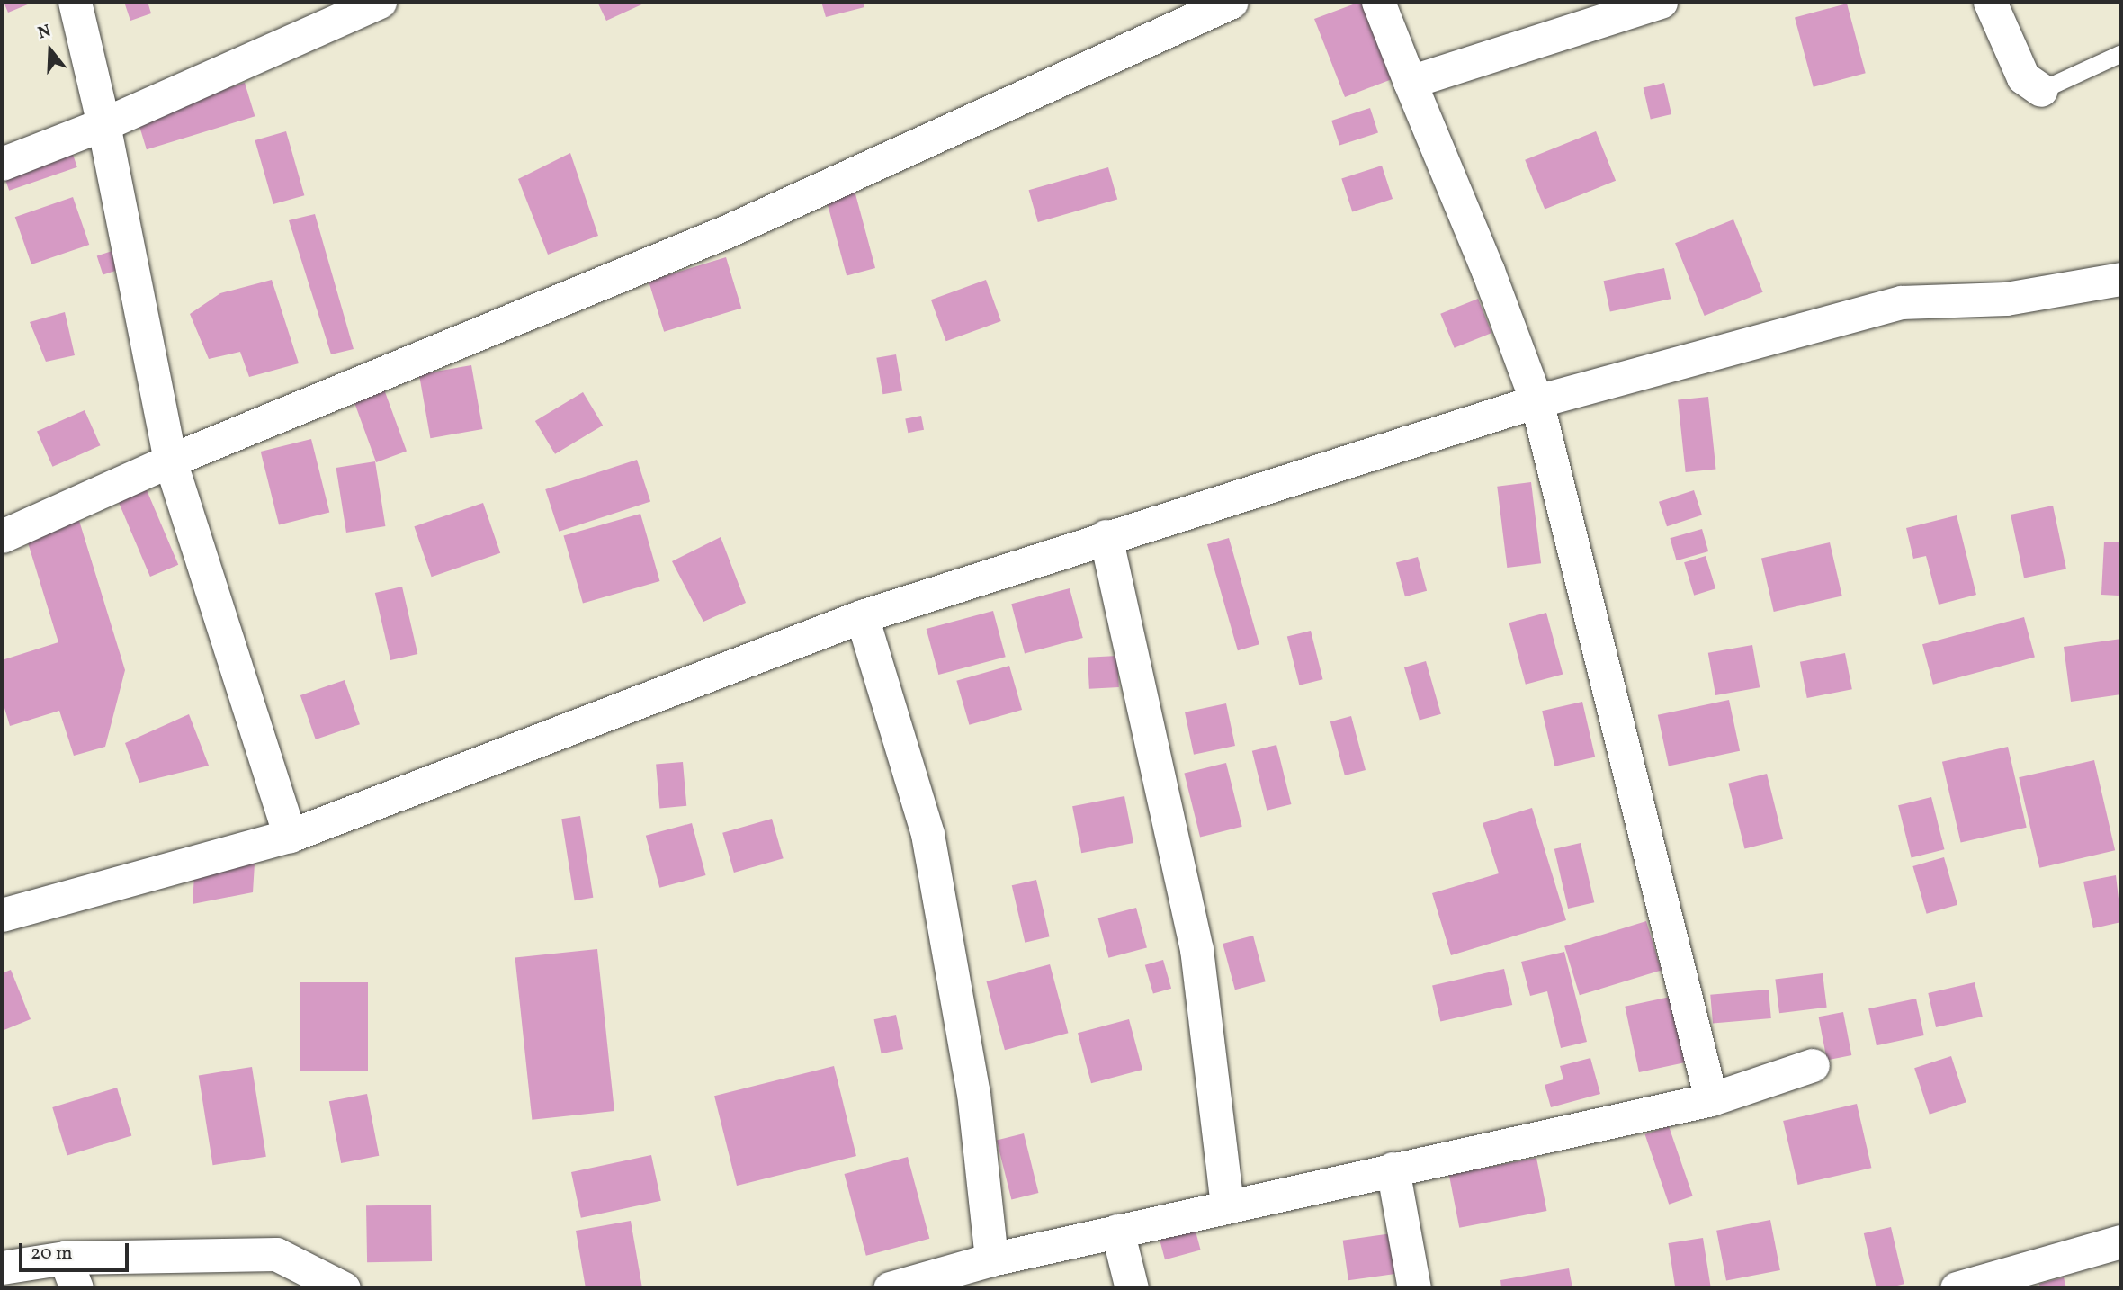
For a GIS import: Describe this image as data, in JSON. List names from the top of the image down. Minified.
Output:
{"scale_bar":"20 m","north":"top"}
